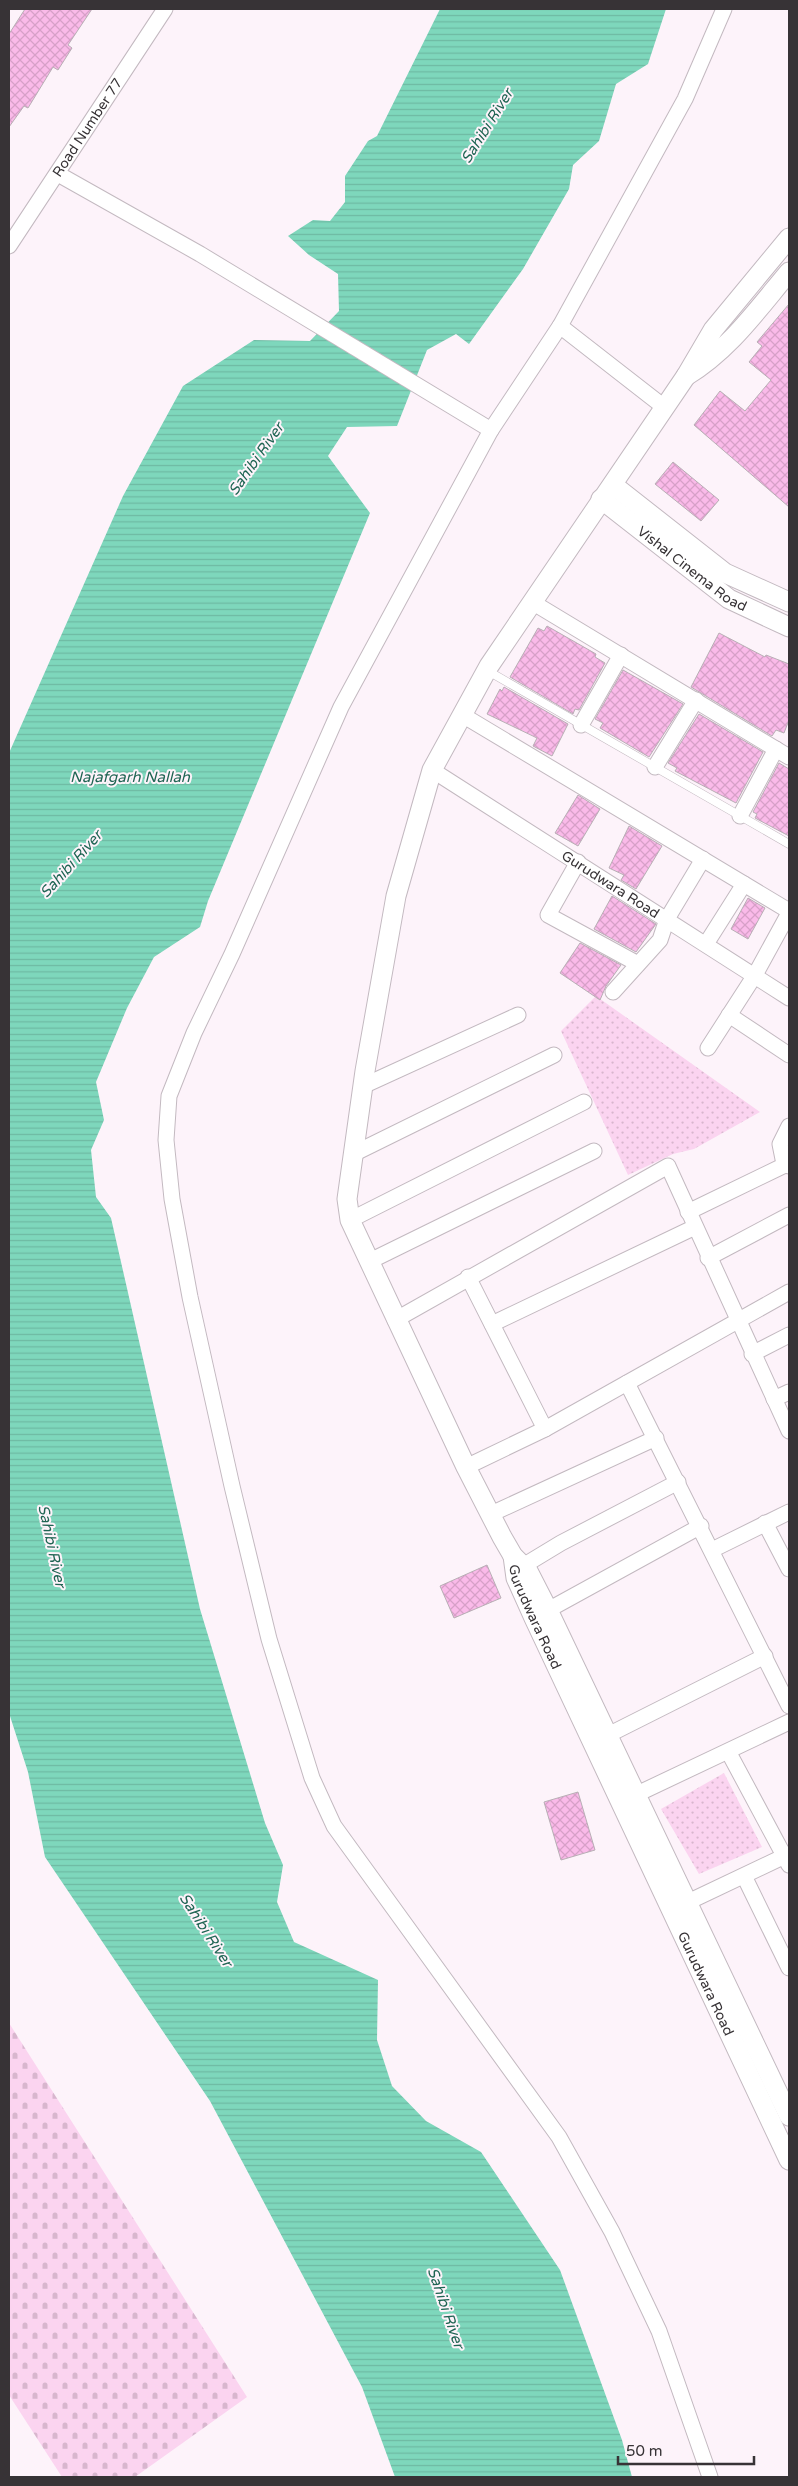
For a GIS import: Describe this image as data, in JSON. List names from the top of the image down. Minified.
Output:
{"streets":{"street":["Road Number 77","Vishal Cinema Road","Gurudwara Road"]},"water":["Sahibi River","Najafgarh Nallah"],"scale_bar":"50 m"}
